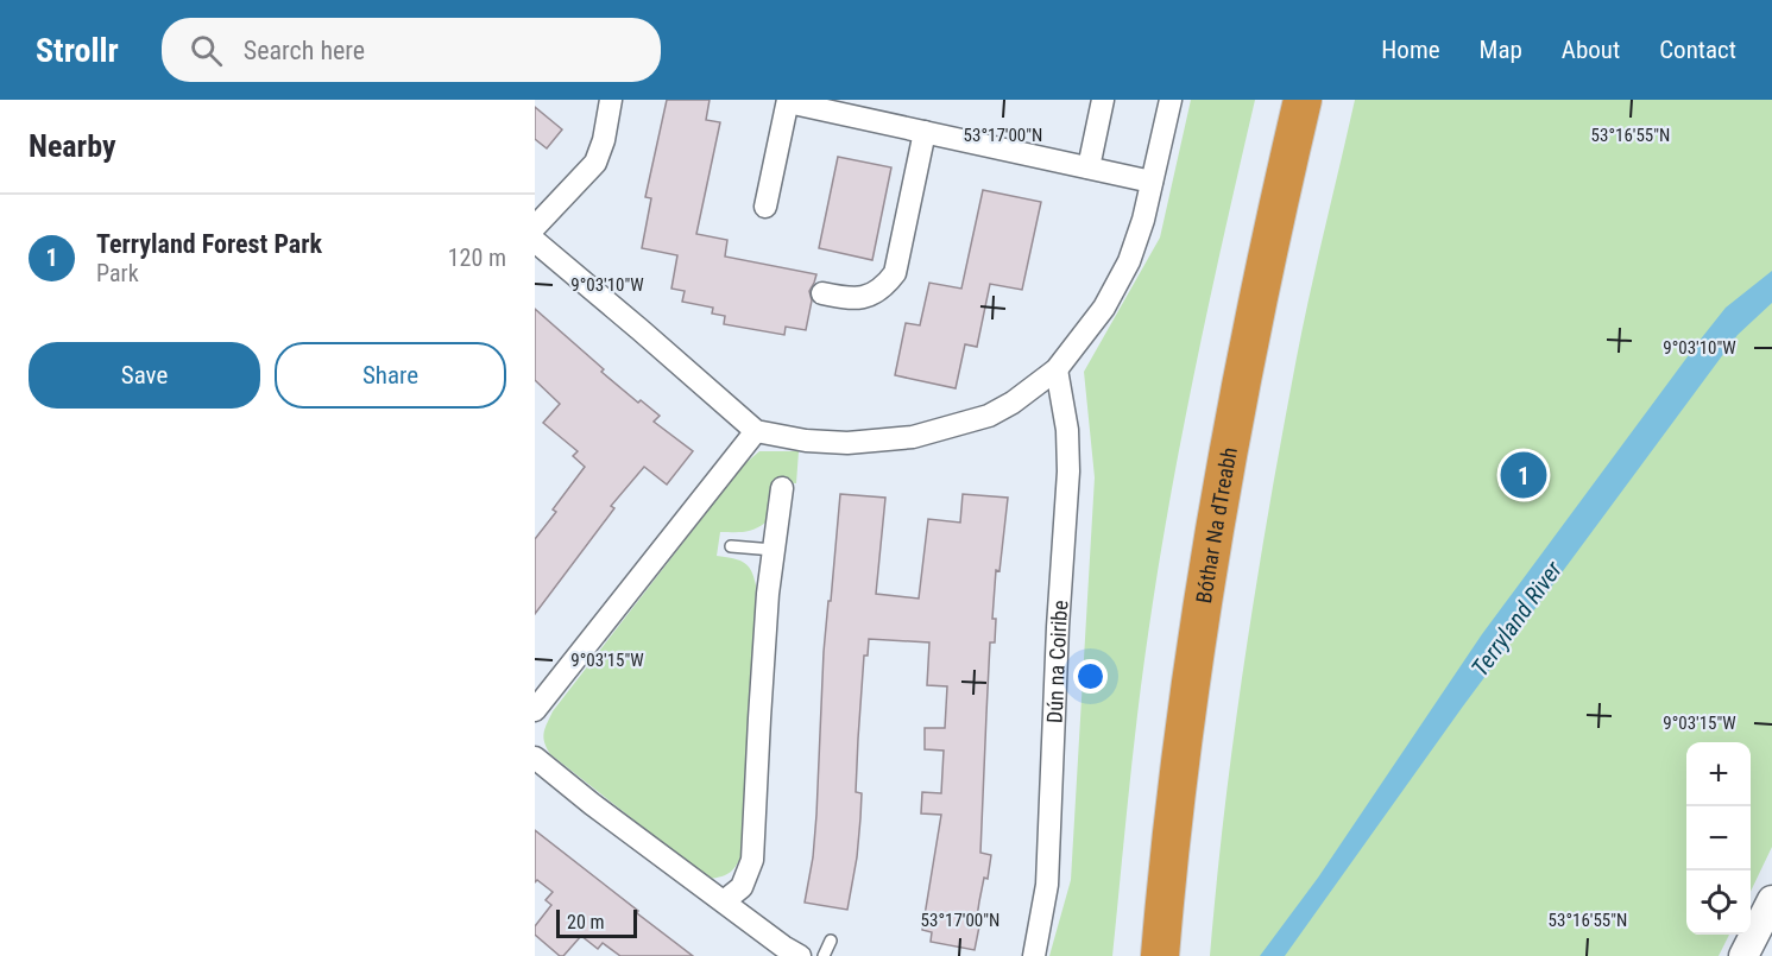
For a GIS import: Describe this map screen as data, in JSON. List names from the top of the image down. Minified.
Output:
{"streets":{"highway":["Bóthar Na dTreabh"],"street":["Dún na Coiribe"]},"water":["Terryland River"],"scale_bar":"20 m","page":{"header":"Strollr","search":"Search here","nav":["Home","Map","About","Contact"],"heading":"Nearby","list":[{"mark":"1","name":"Terryland Forest Park","note":"Park","value":"120 m"}],"buttons":["Save","Share"],"pins":"1","map_buttons":["+","−"],"scale":"20 m"},"coordinates":["53°17'00\"N","53°16'55\"N","9°03'10\"W","9°03'15\"W"]}
